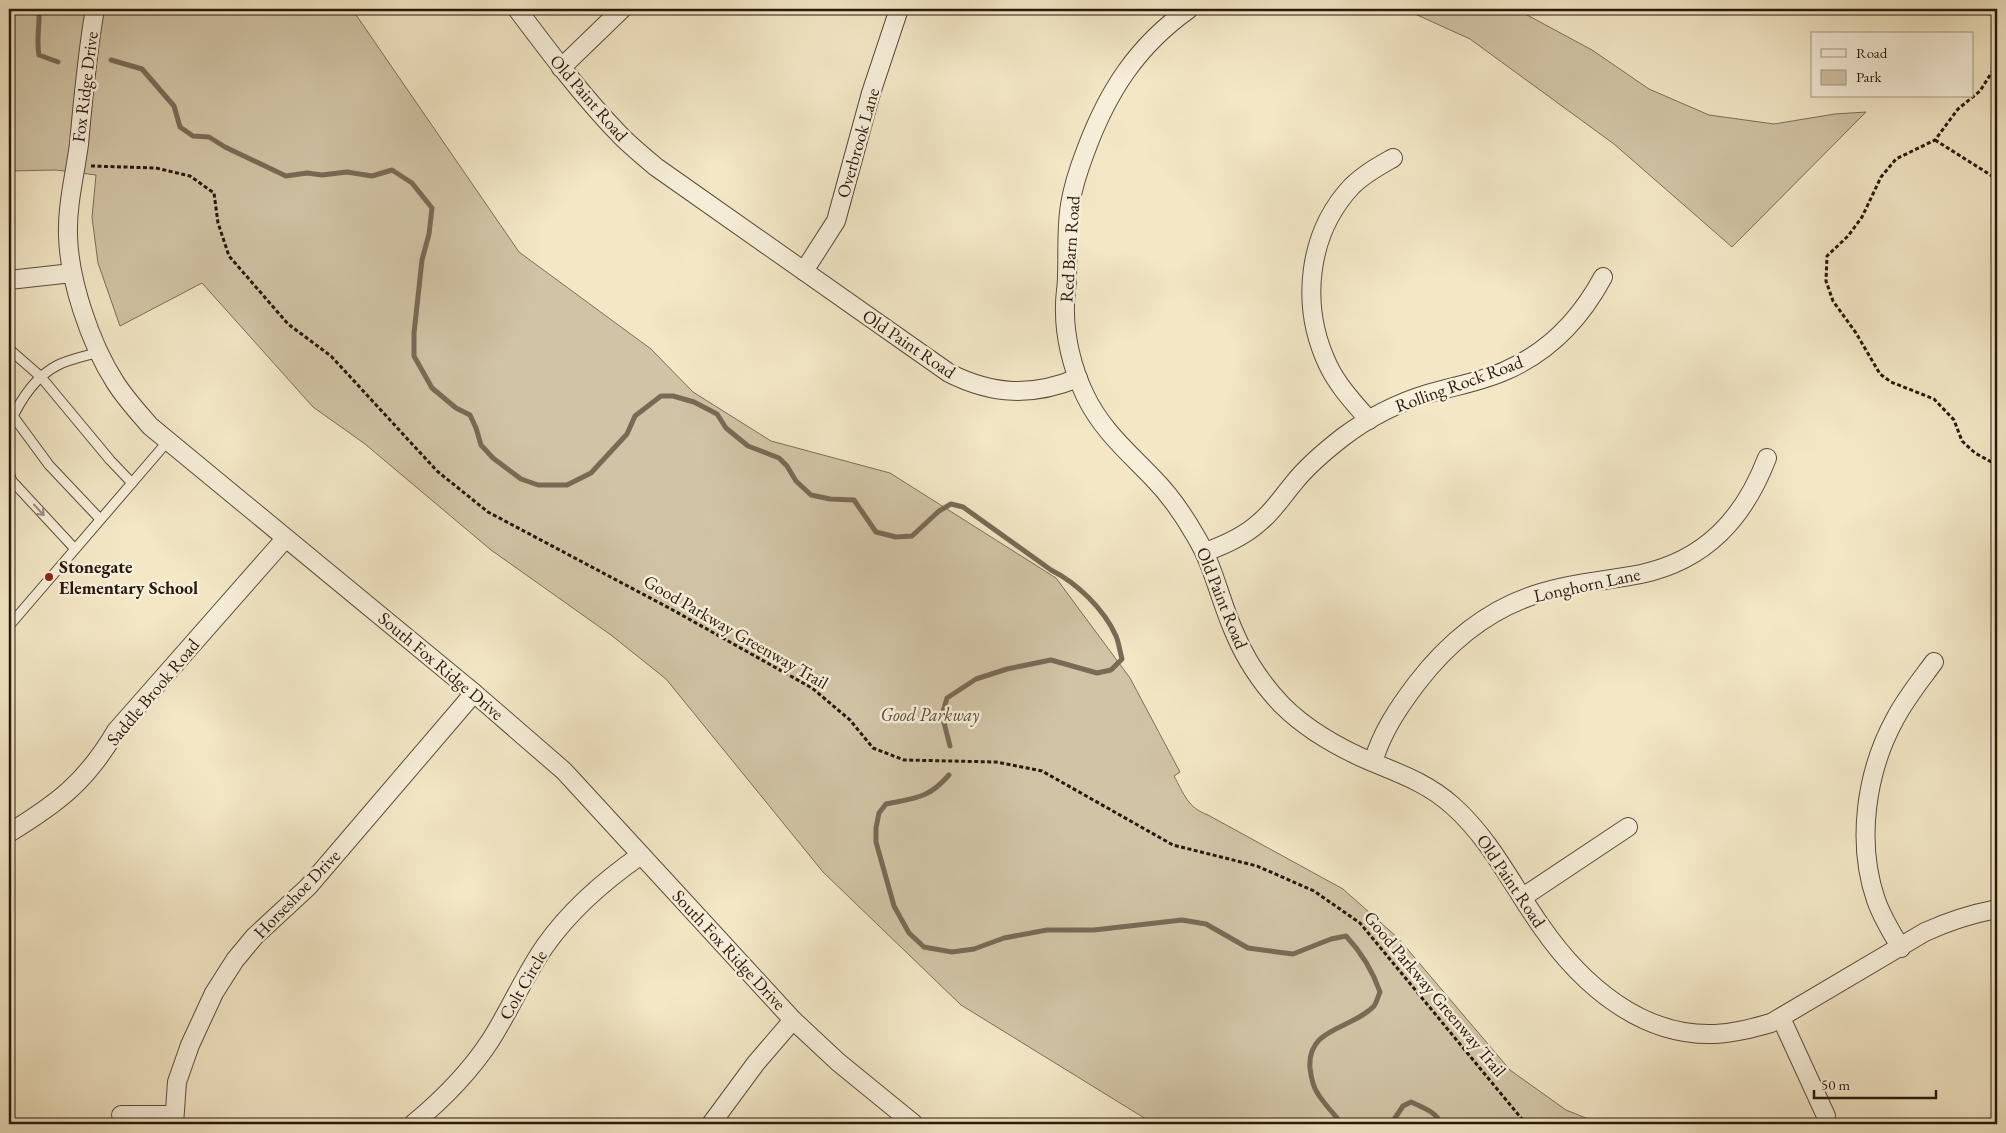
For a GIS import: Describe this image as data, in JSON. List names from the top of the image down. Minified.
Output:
{"streets":{"street":["Fox Ridge Drive","Old Paint Road","Overbrook Lane","Red Barn Road","Rolling Rock Road","Longhorn Lane","South Fox Ridge Drive","Saddle Brook Road","Horseshoe Drive","Colt Circle"],"path":["Good Parkway Greenway Trail"]},"crossings":[["Fox Ridge Drive","Good Parkway Greenway Trail"],["Fox Ridge Drive","South Fox Ridge Drive"],["Old Paint Road","Overbrook Lane"],["Old Paint Road","Red Barn Road"],["Old Paint Road","Rolling Rock Road"],["Old Paint Road","Longhorn Lane"],["Good Parkway Greenway Trail","South Fox Ridge Drive"],["South Fox Ridge Drive","Saddle Brook Road"],["South Fox Ridge Drive","Horseshoe Drive"],["South Fox Ridge Drive","Colt Circle"]],"parks":["Good Parkway"],"places":["Stonegate Elementary School"],"legend":["Road","Park"],"scale_bar":"50 m"}
